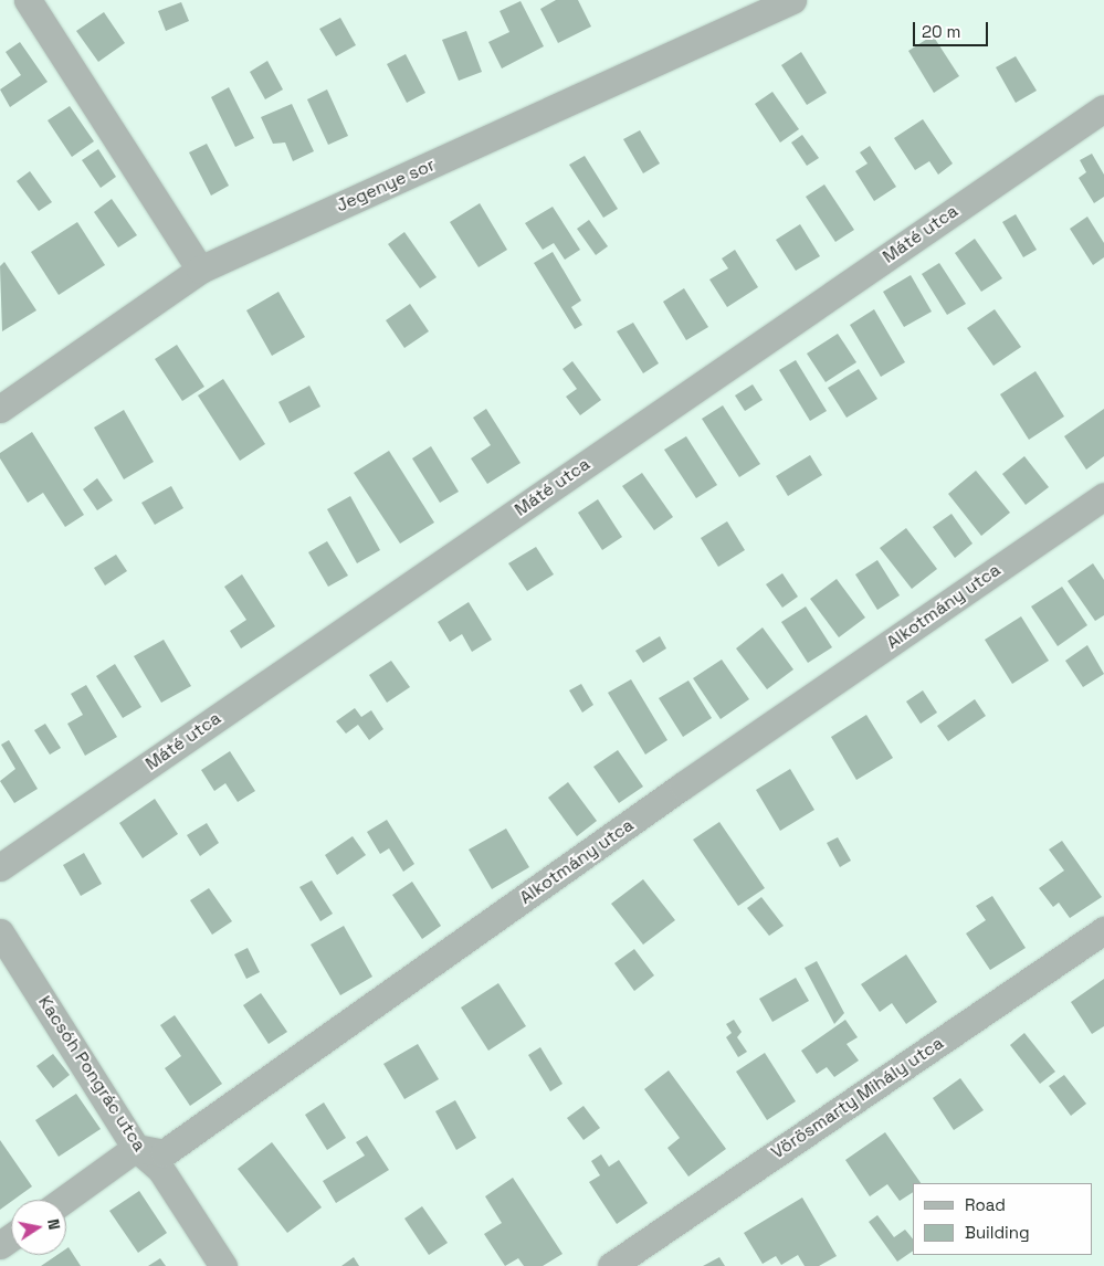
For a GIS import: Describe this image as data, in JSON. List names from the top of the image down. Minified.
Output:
{"streets":{"street":["Jegenye sor","Máté utca","Alkotmány utca","Kacsóh Pongrác utca","Vörösmarty Mihály utca"]},"crossings":[["Alkotmány utca","Kacsóh Pongrác utca"]],"legend":["Road","Building"],"scale_bar":"20 m","north":"right"}
